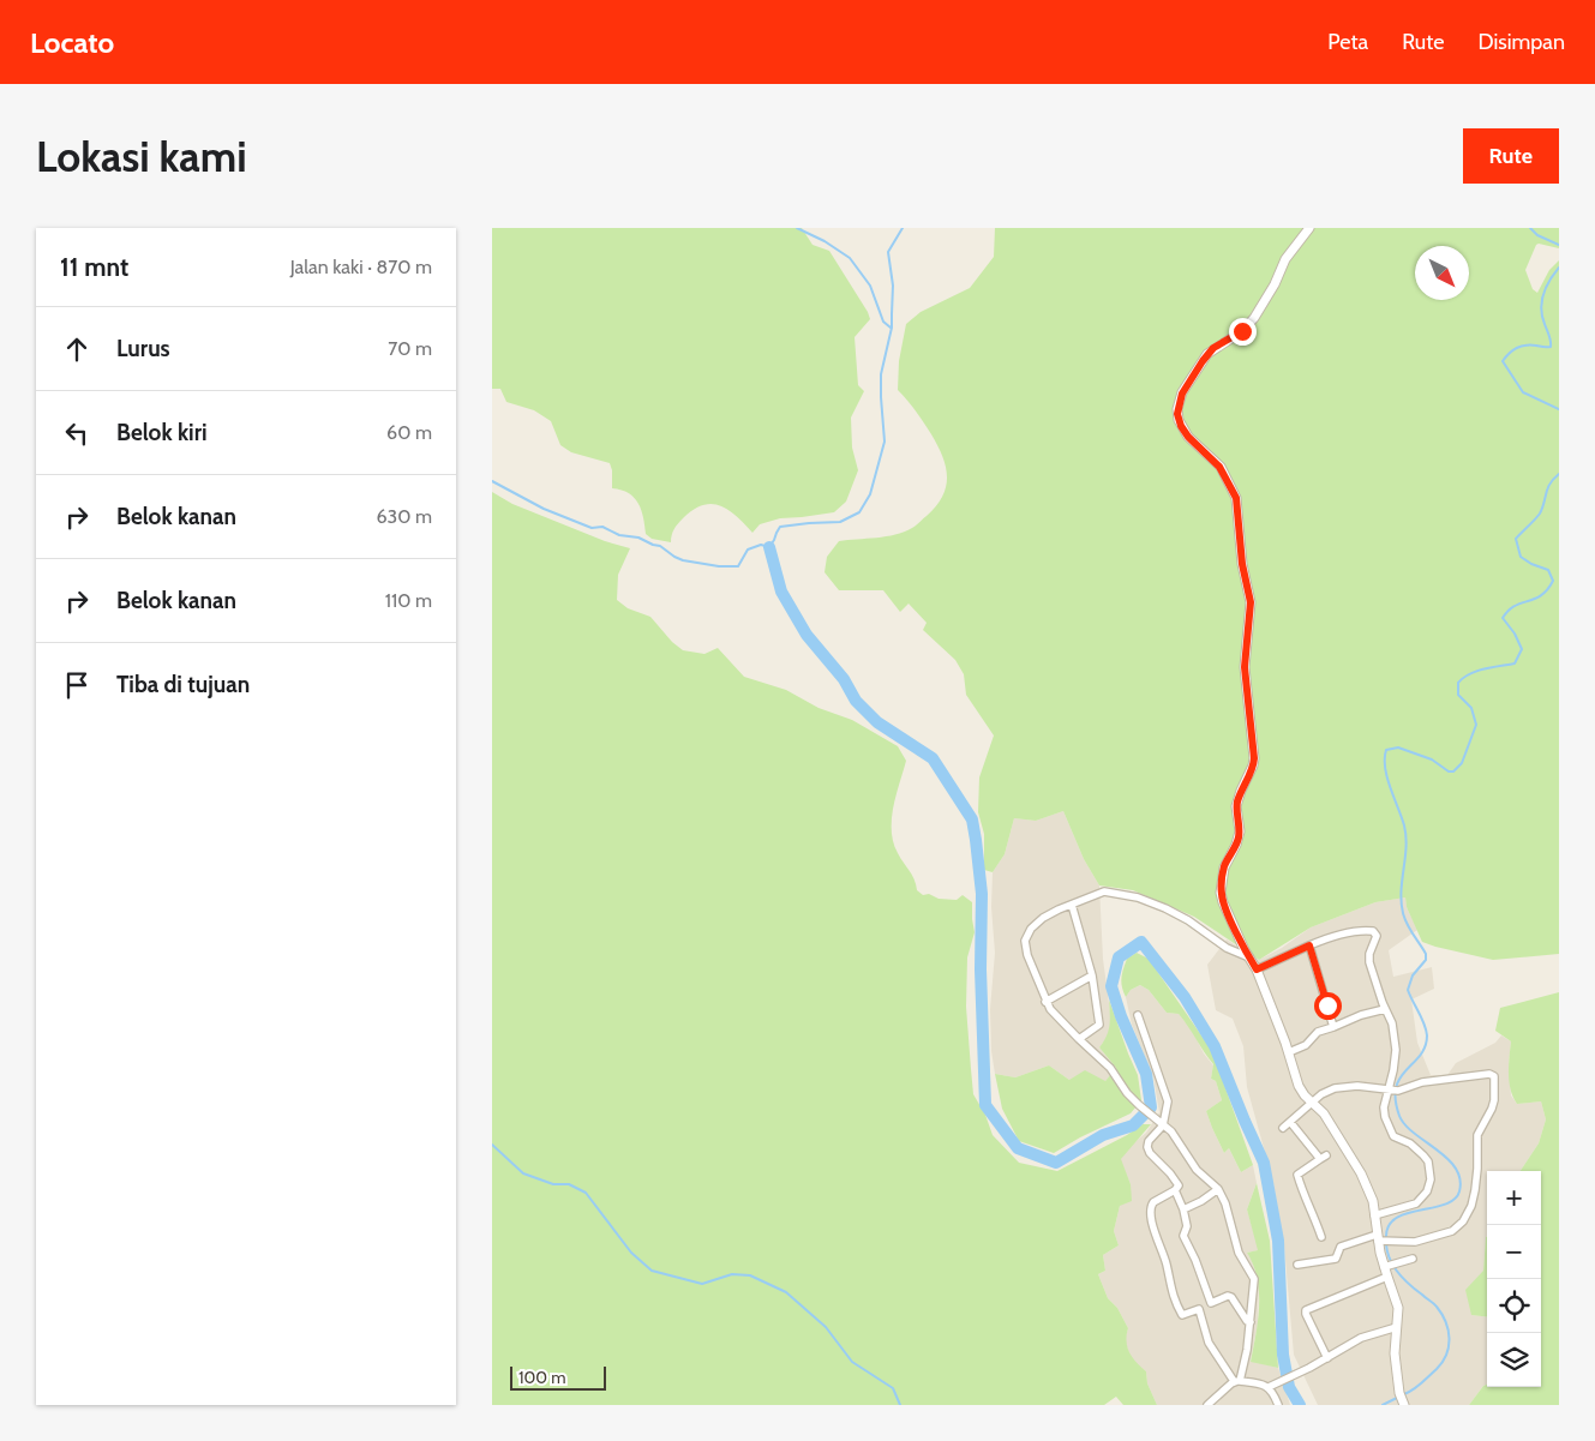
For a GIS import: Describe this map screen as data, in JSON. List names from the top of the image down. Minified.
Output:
{"scale_bar":"100 m","north":"bottom right","page":{"header":"Locato","nav":["Peta","Rute","Disimpan"],"buttons":"Rute","title":"Lokasi kami","heading":["11 mnt","Jalan kaki · 870 m"],"list":[["Lurus","70 m"],["Belok kiri","60 m"],["Belok kanan","630 m"],["Belok kanan","110 m"],"Tiba di tujuan"],"map_buttons":["+","−"],"scale":"100 m"}}
